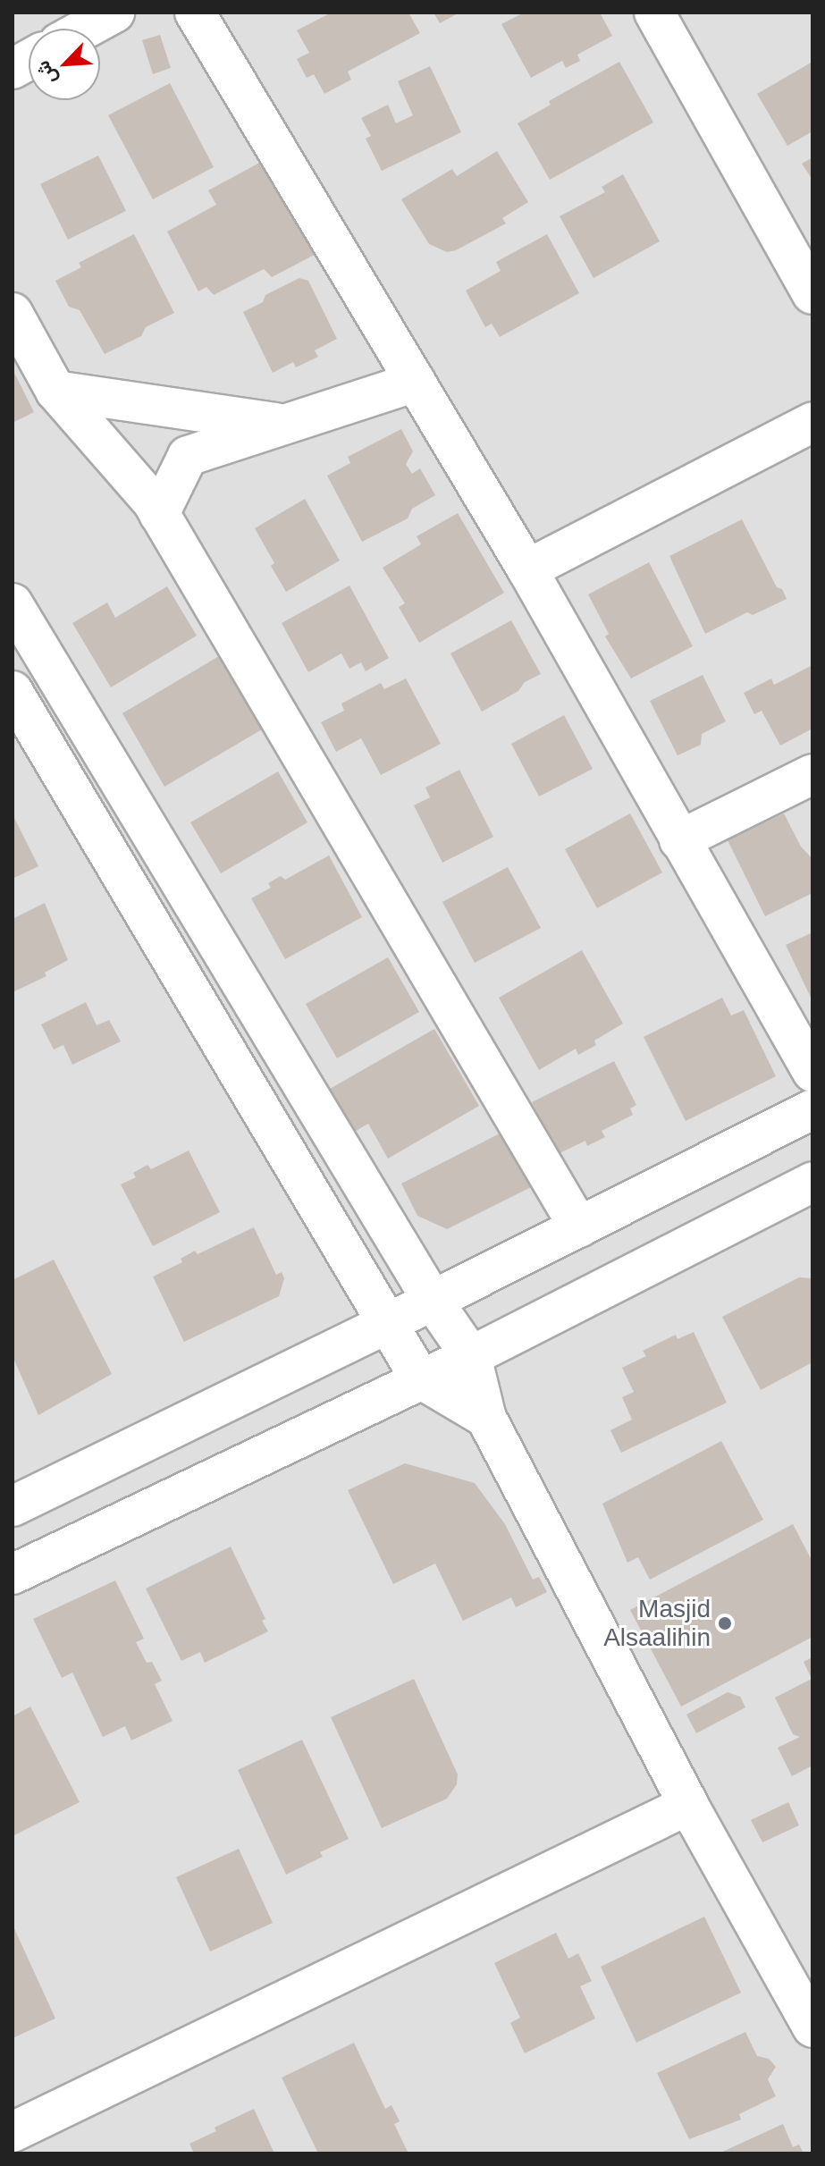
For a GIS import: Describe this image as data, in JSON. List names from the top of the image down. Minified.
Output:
{"places":["Masjid Alsaalihin"],"north":"bottom left"}
